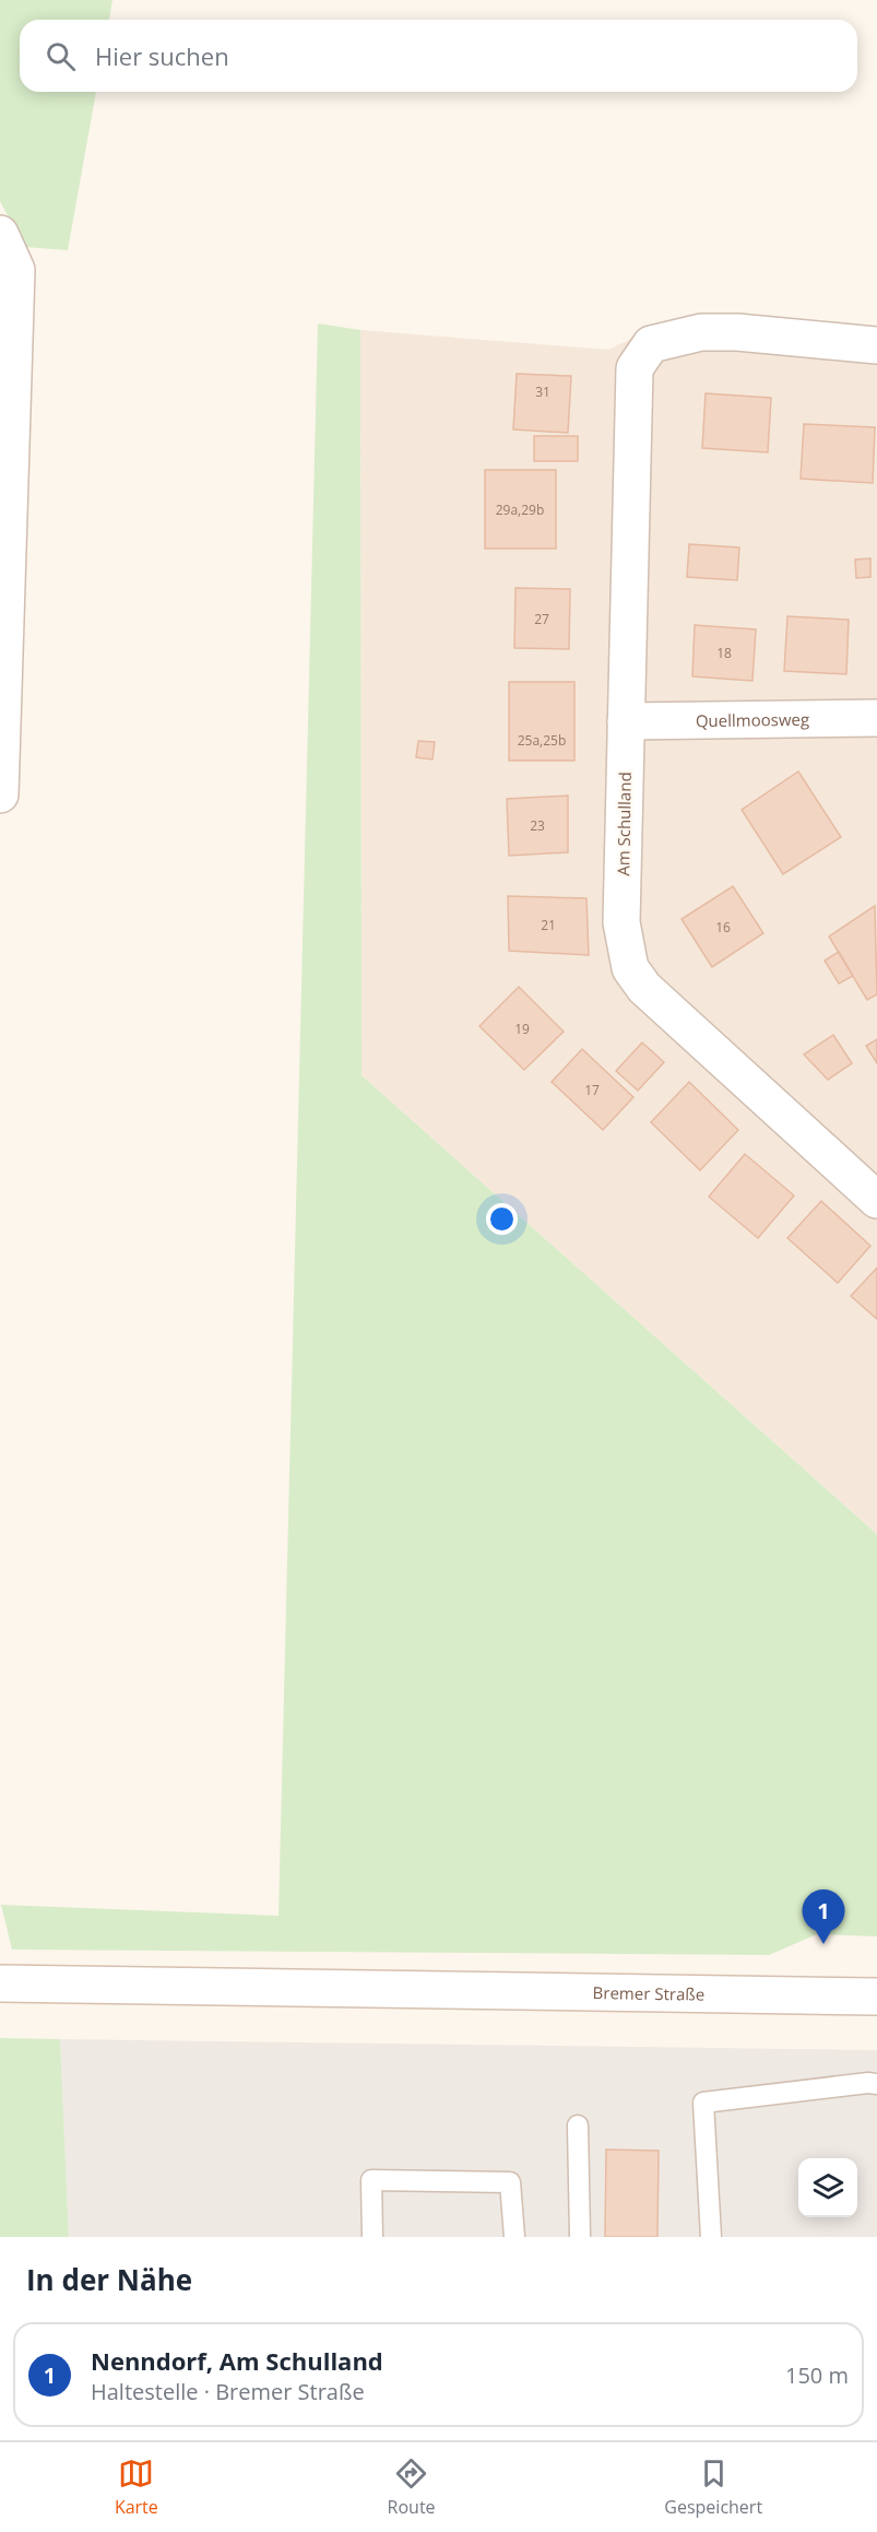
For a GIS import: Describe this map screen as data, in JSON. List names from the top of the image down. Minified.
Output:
{"streets":{"street":["Quellmoosweg","Am Schulland","Bremer Straße"]},"crossings":[["Quellmoosweg","Am Schulland"]],"house_numbers":["31","29a,29b","27","18","25a,25b","23","21","16","19","17"],"page":{"search":"Hier suchen","pins":"1","heading":"In der Nähe","list":[{"mark":"1","name":"Nenndorf, Am Schulland","note":"Haltestelle · Bremer Straße","value":"150 m"}],"nav":["Karte","Route","Gespeichert"]}}
